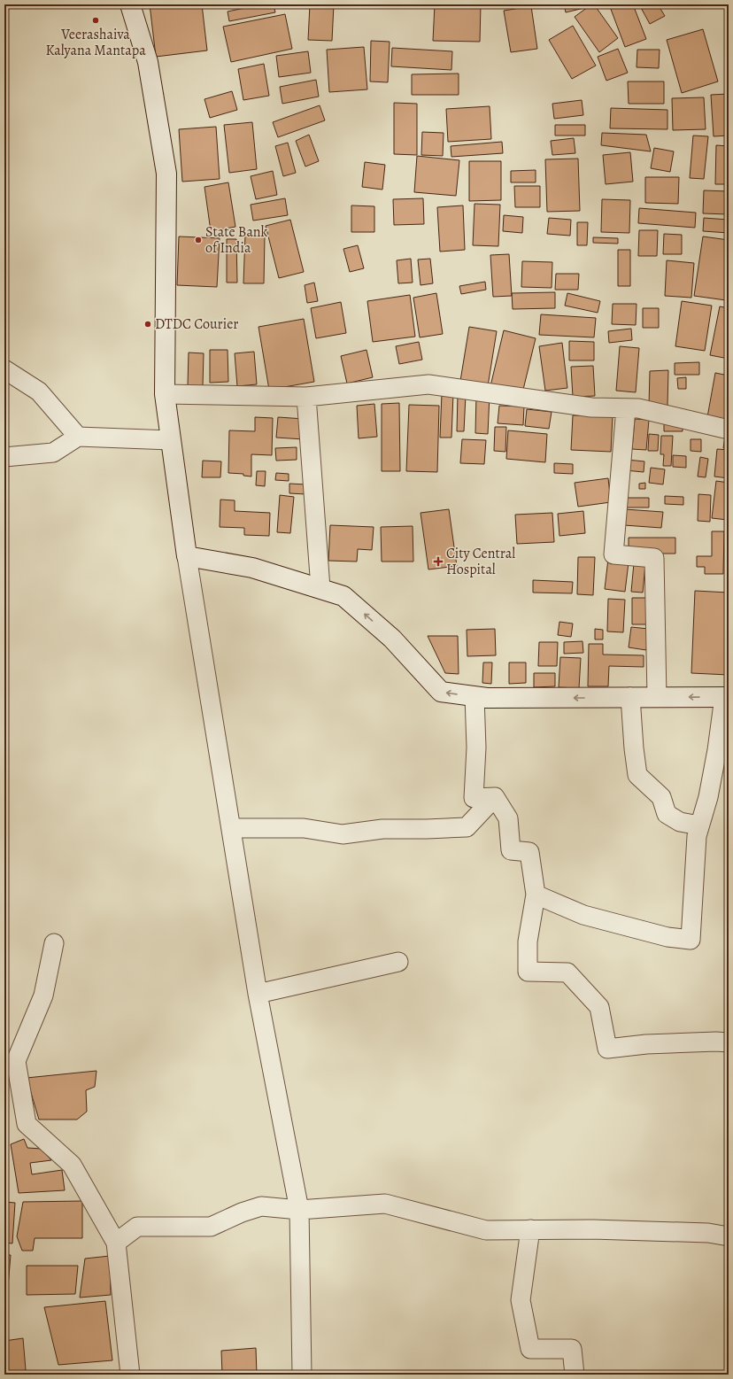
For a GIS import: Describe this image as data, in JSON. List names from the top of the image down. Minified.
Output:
{"places":{"other":["Veerashaiva Kalyana Mantapa","State Bank of India","DTDC Courier"],"health":["City Central Hospital"]}}
